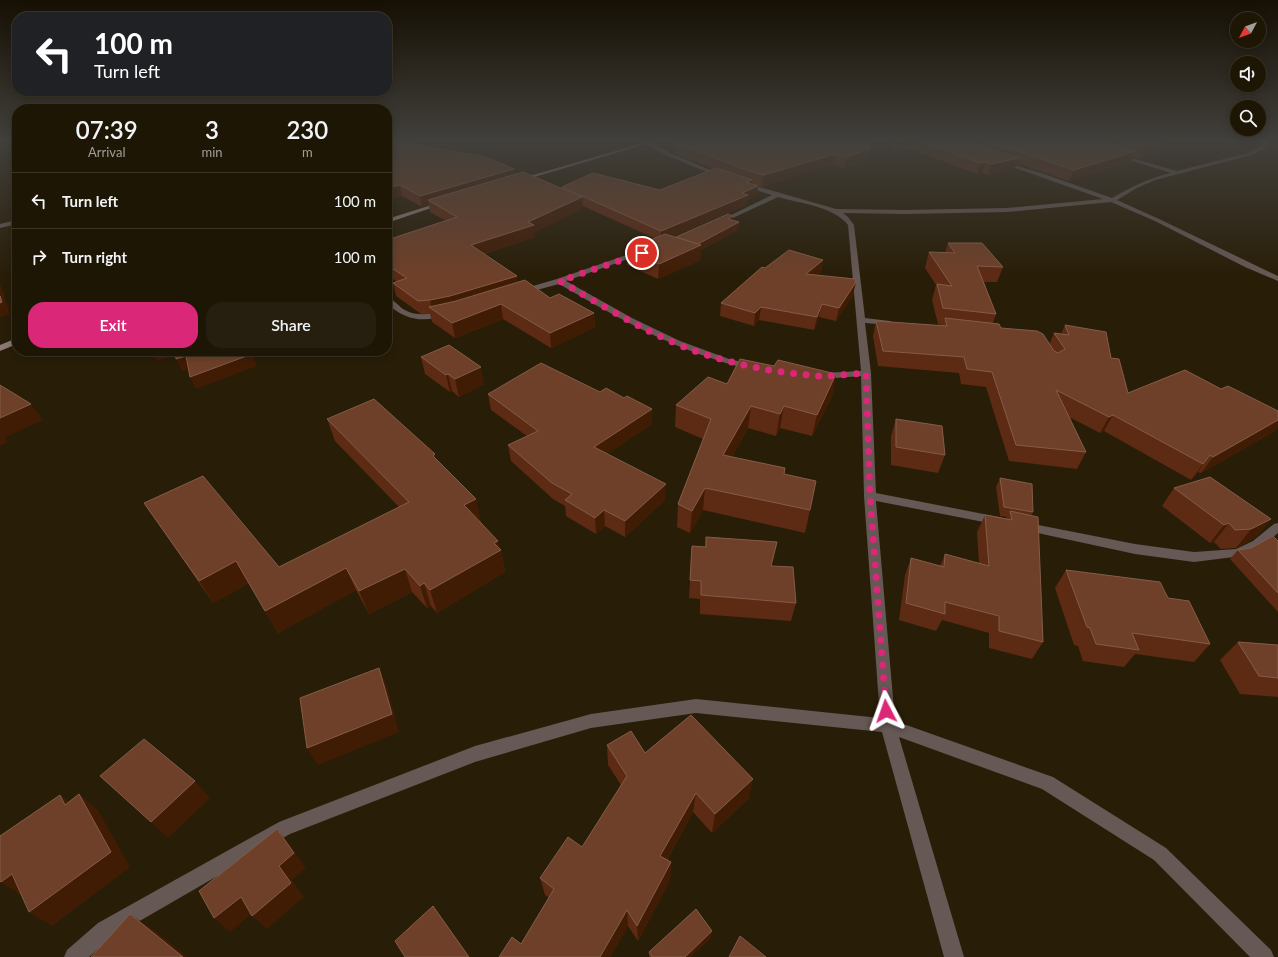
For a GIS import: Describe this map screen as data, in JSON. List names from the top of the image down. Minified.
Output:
{"north":"bottom left","page":{"turn":["100 m","Turn left"],"eta":["07:39","Arrival","3","min","230","m"],"list":[{"name":"Turn left","value":"100 m"},{"name":"Turn right","value":"100 m"}],"buttons":["Exit","Share"]}}
